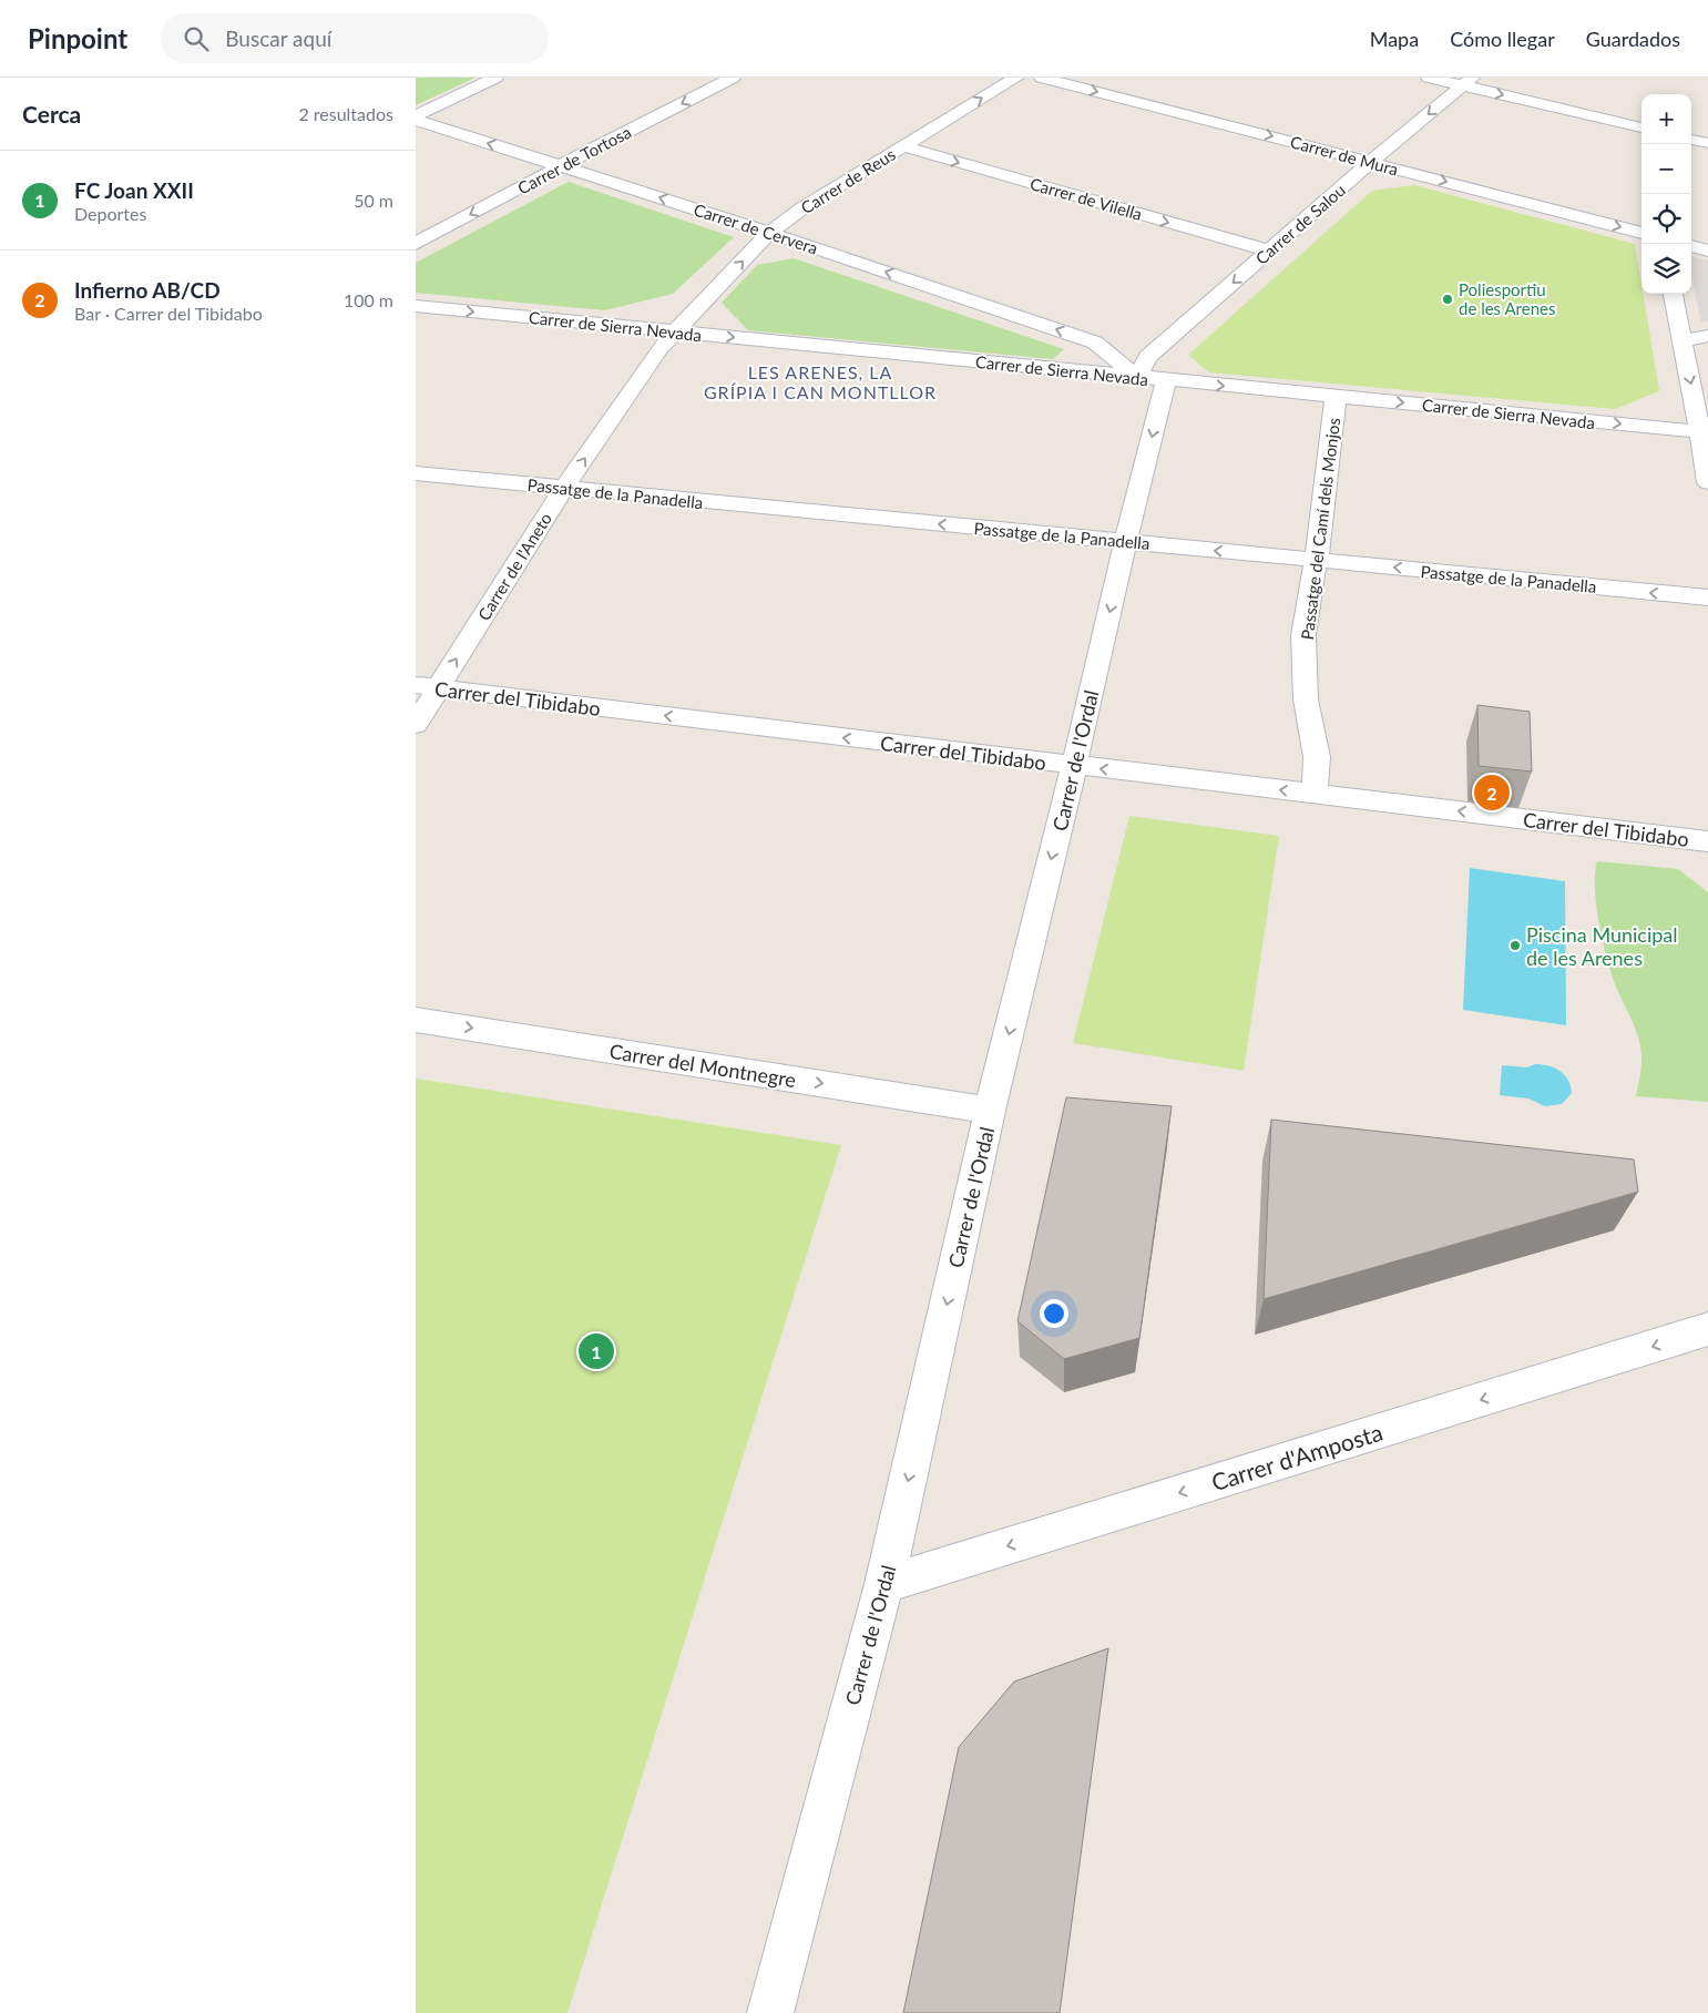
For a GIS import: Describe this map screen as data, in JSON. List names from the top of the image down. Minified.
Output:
{"streets":{"street":["Carrer de Mura","Carrer de Tortosa","Carrer de Reus","Carrer de Vilella","Carrer de Salou","Carrer de Cervera","Carrer de Sierra Nevada","Passatge de la Panadella","Passatge del Camí dels Monjos","Carrer de l'Aneto","Carrer del Tibidabo","Carrer de l'Ordal","Carrer del Montnegre","Carrer d'Amposta"]},"crossings":[["Carrer de Mura","Carrer de Salou"],["Carrer de Tortosa","Carrer de Cervera"],["Carrer de Reus","Carrer de Vilella"],["Carrer de Reus","Carrer de Cervera"],["Carrer de Reus","Carrer de Sierra Nevada"],["Carrer de Reus","Carrer de l'Aneto"],["Carrer de Vilella","Carrer de Salou"],["Carrer de Salou","Carrer de Cervera"],["Carrer de Salou","Carrer de Sierra Nevada"],["Carrer de Cervera","Carrer de Sierra Nevada"],["Carrer de Sierra Nevada","Passatge del Camí dels Monjos"],["Carrer de Sierra Nevada","Carrer de l'Aneto"],["Carrer de Sierra Nevada","Carrer de l'Ordal"],["Passatge de la Panadella","Passatge del Camí dels Monjos"],["Passatge de la Panadella","Carrer de l'Aneto"],["Passatge de la Panadella","Carrer de l'Ordal"],["Passatge del Camí dels Monjos","Carrer del Tibidabo"],["Carrer de l'Aneto","Carrer del Tibidabo"],["Carrer del Tibidabo","Carrer de l'Ordal"],["Carrer de l'Ordal","Carrer del Montnegre"],["Carrer de l'Ordal","Carrer d'Amposta"]],"one_way":["Carrer de Tortosa","Carrer de Reus","Carrer de Vilella","Carrer de Salou","Carrer de Cervera","Carrer de Sierra Nevada","Passatge de la Panadella","Carrer de l'Aneto","Carrer del Tibidabo","Carrer de l'Ordal","Carrer del Montnegre","Carrer d'Amposta"],"districts":["LES ARENES, LA GRÍPIA I CAN MONTLLOR"],"places":["Poliesportiu de les Arenes","Piscina Municipal de les Arenes"],"page":{"header":"Pinpoint","search":"Buscar aquí","nav":["Mapa","Cómo llegar","Guardados"],"heading":["Cerca","2 resultados"],"map_buttons":["+","−"],"list":[{"mark":"1","name":"FC Joan XXII","note":"Deportes","value":"50 m"},{"mark":"2","name":"Infierno AB/CD","note":"Bar · Carrer del Tibidabo","value":"100 m"}],"pins":["2","1"]}}
